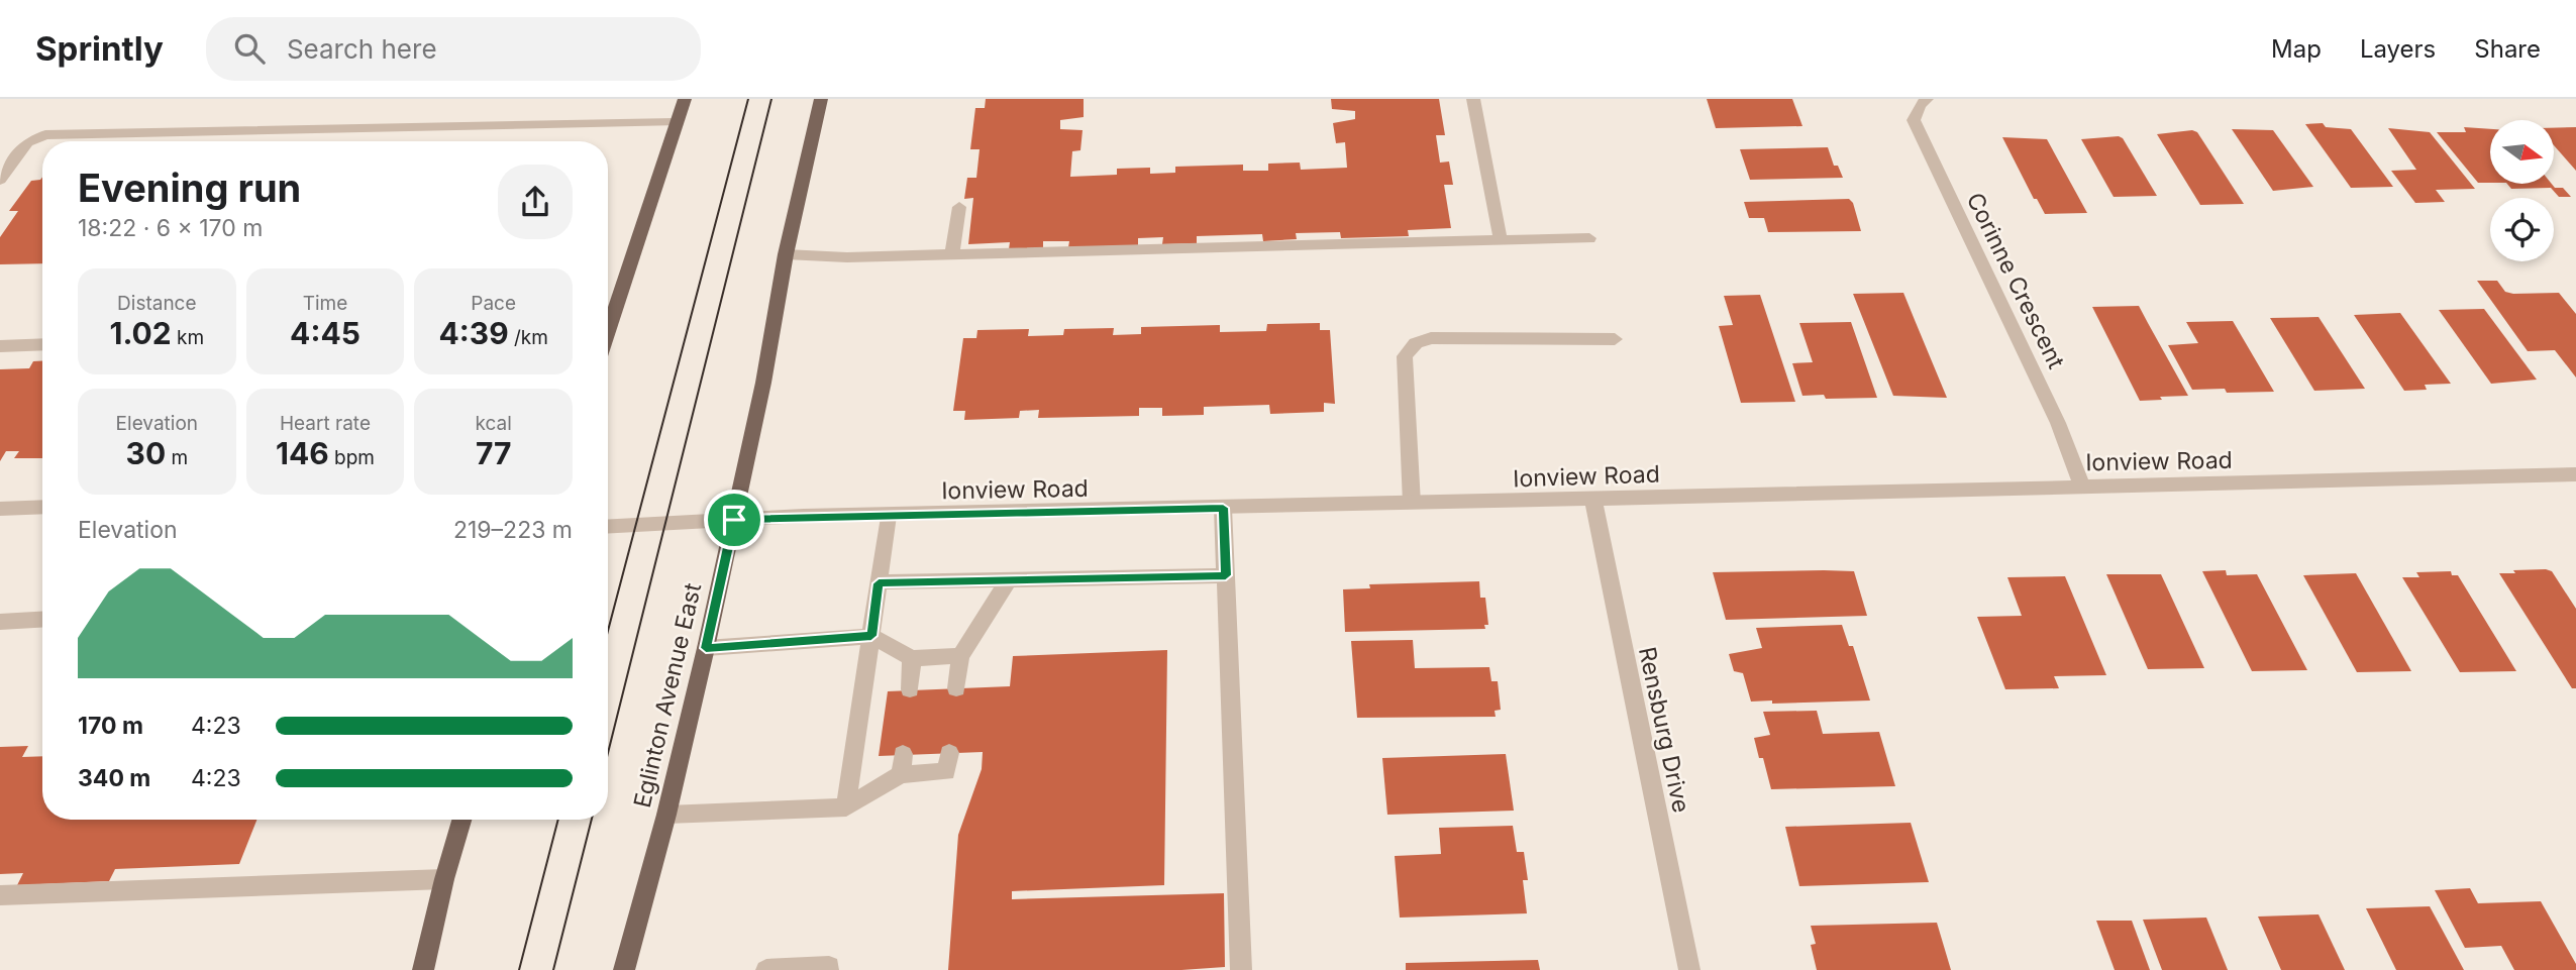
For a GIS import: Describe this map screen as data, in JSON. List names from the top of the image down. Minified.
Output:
{"streets":{"main road":["Eglinton Avenue East"],"street":["Corinne Crescent","Ionview Road","Rensburg Drive"]},"crossings":[["Corinne Crescent","Ionview Road"],["Ionview Road","Eglinton Avenue East"],["Ionview Road","Rensburg Drive"]],"north":"right","page":{"header":"Sprintly","search":"Search here","nav":["Map","Layers","Share"],"heading":["Evening run","18:22 · 6 × 170 m"],"stats":[["Distance","1.02 km"],["Time","4:45"],["Pace","4:39 /km"],["Elevation","30 m"],["Heart rate","146 bpm"],["kcal","77"]],"chart":["Elevation","219–223 m"],"list":[{"name":"170 m","note":"4:23"},{"name":"340 m","note":"4:23"}]}}
